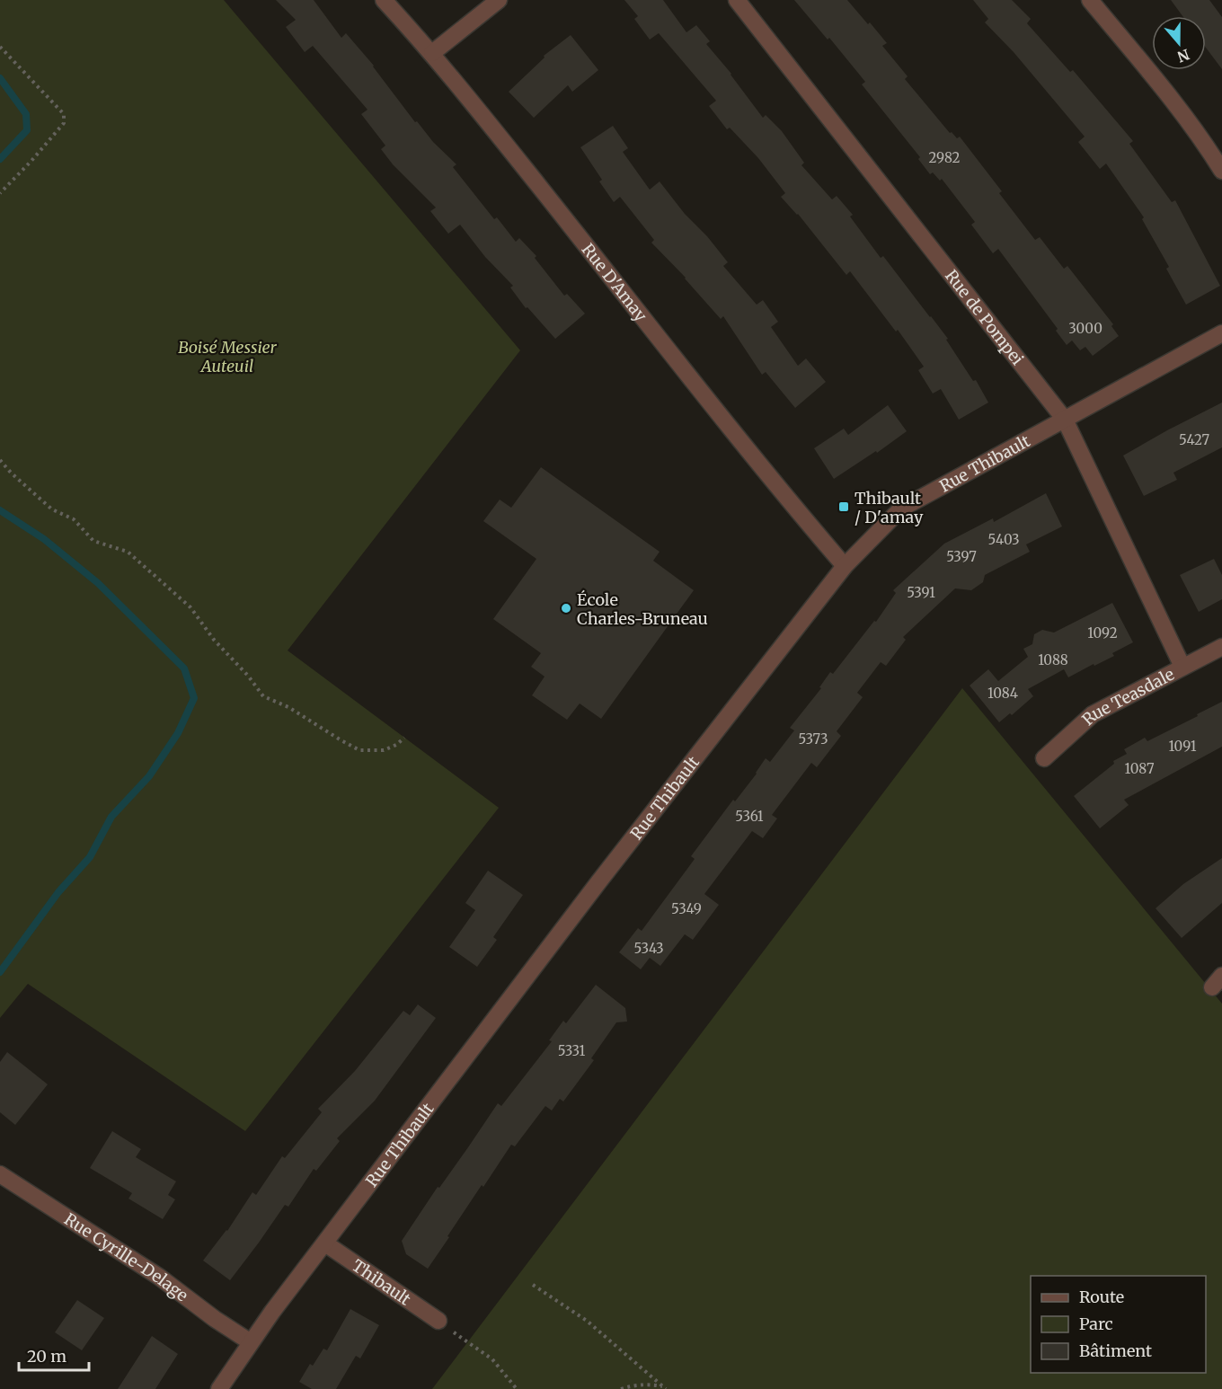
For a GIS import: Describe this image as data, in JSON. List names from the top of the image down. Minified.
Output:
{"streets":{"street":["Rue D'Amay","Rue de Pompei","Rue Thibault","Rue Teasdale","Rue Cyrille-Delage","Thibault"]},"crossings":[["Rue D'Amay","Rue Thibault"],["Rue de Pompei","Rue Thibault"],["Rue de Pompei","Rue Teasdale"],["Rue Thibault","Rue Cyrille-Delage"],["Rue Thibault","Thibault"]],"parks":["Boisé Messier Auteuil"],"places":{"transit":["Thibault / D'amay"],"other":["École Charles-Bruneau"]},"house_numbers":["2982","3000","5427","5403","5397","5391","1092","1088","1084","5373","1091","1087","5361","5349","5343","5331"],"legend":["Route","Parc","Bâtiment"],"scale_bar":"20 m","north":"bottom"}
